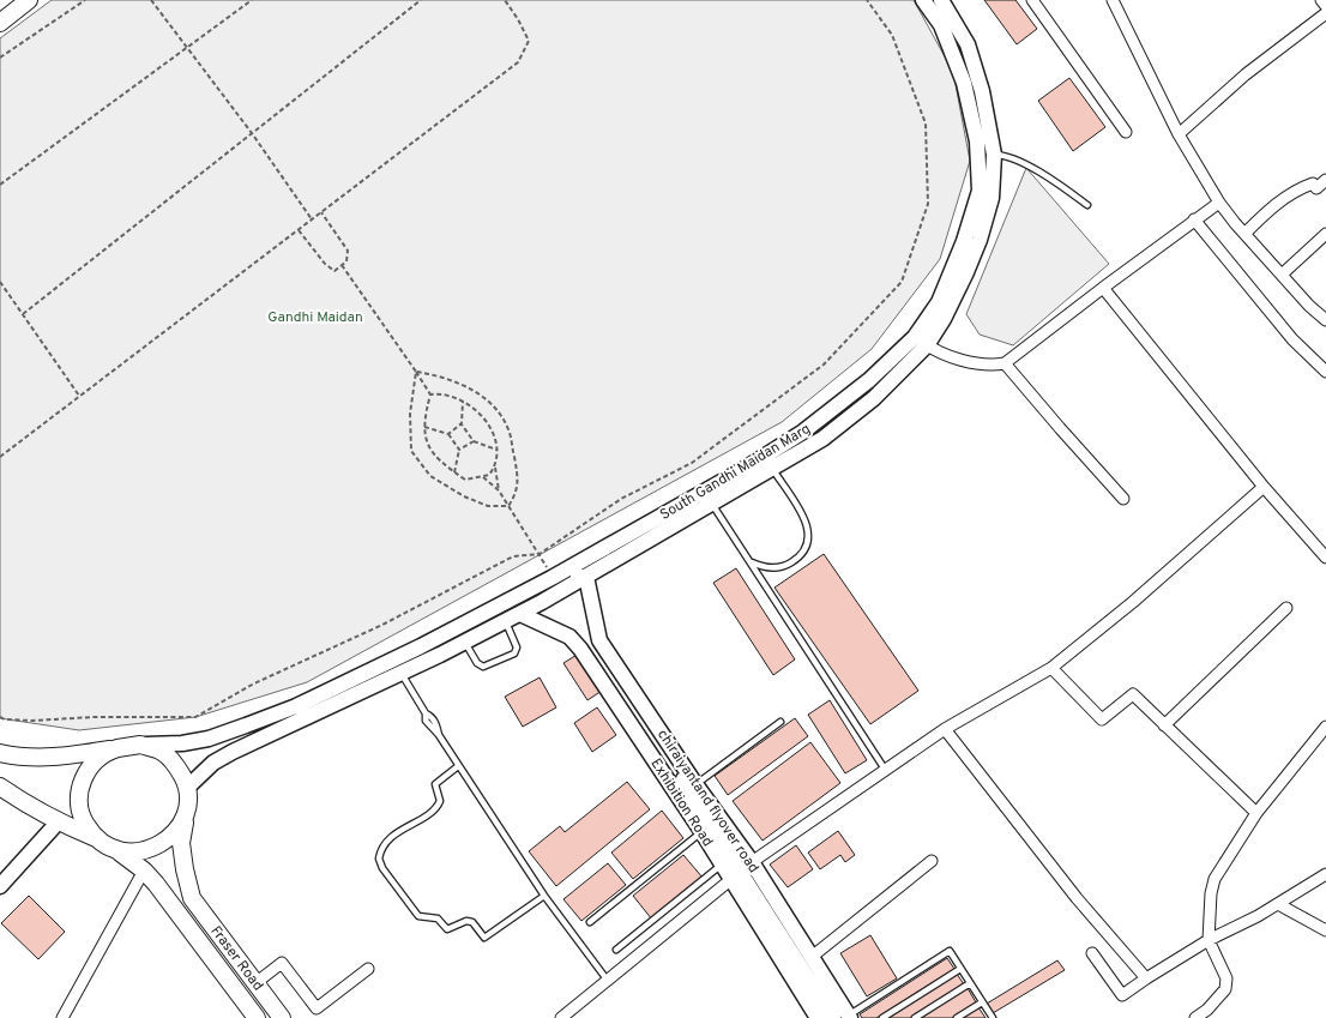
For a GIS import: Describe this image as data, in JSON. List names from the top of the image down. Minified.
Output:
{"streets":{"main road":["South Gandhi Maidan Marg","chiraiyantand flyover road","Exhibition Road","Fraser Road"]},"crossings":[["South Gandhi Maidan Marg","Fraser Road"]],"parks":["Gandhi Maidan"]}
